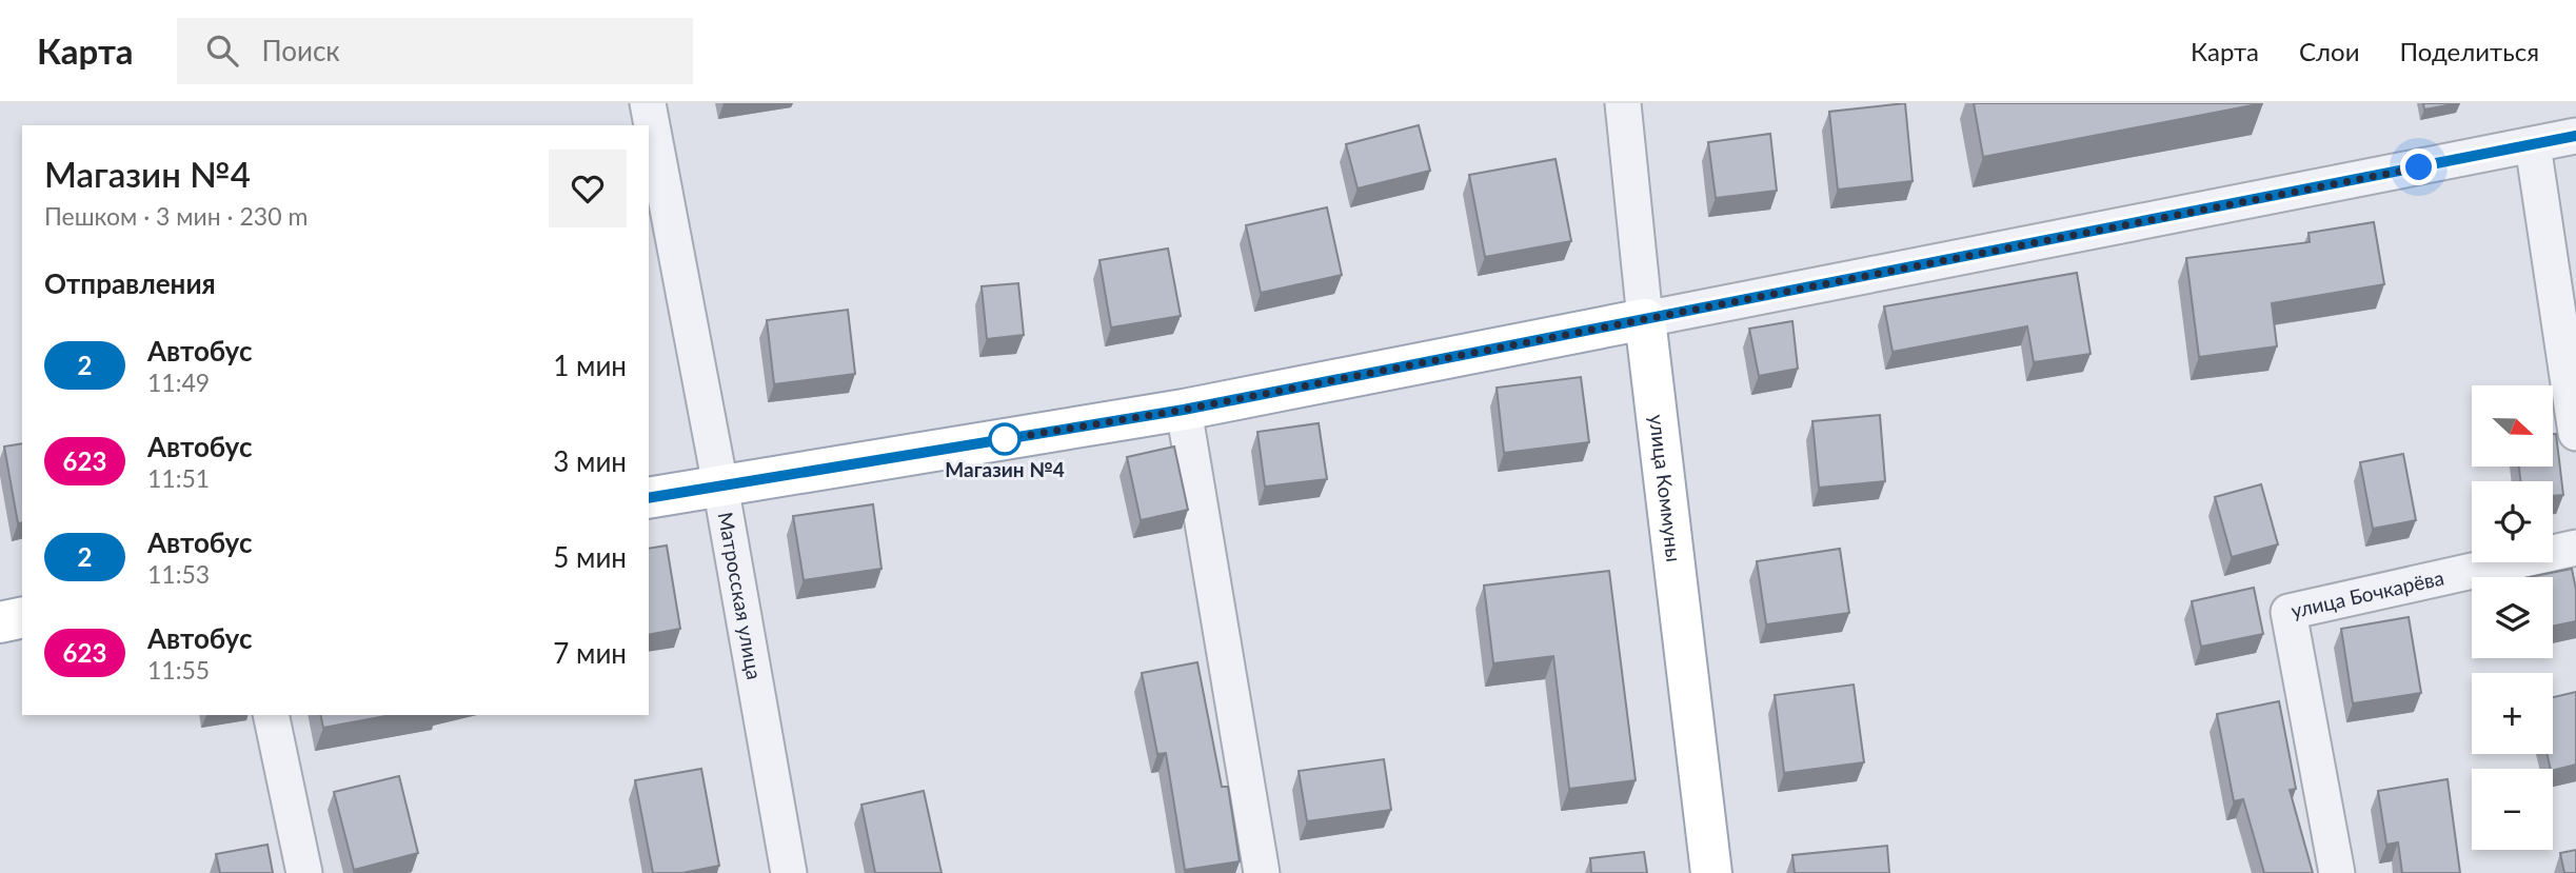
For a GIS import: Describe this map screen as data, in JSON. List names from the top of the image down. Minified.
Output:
{"streets":{"main road":["улица Коммуны"],"street":["Матросская улица","улица Бочкарёва"]},"places":["Магазин №4"],"lines":["bus line 2"],"north":"right","page":{"header":"Карта","search":"Поиск","nav":["Карта","Слои","Поделиться"],"heading":[["Магазин №4","Пешком · 3 мин · 230 m"],"Отправления"],"list":[{"mark":"2","name":"Автобус","note":"11:49","value":"1 мин"},{"mark":"623","name":"Автобус","note":"11:51","value":"3 мин"},{"mark":"2","name":"Автобус","note":"11:53","value":"5 мин"},{"mark":"623","name":"Автобус","note":"11:55","value":"7 мин"}],"map_buttons":["+","−"]}}
